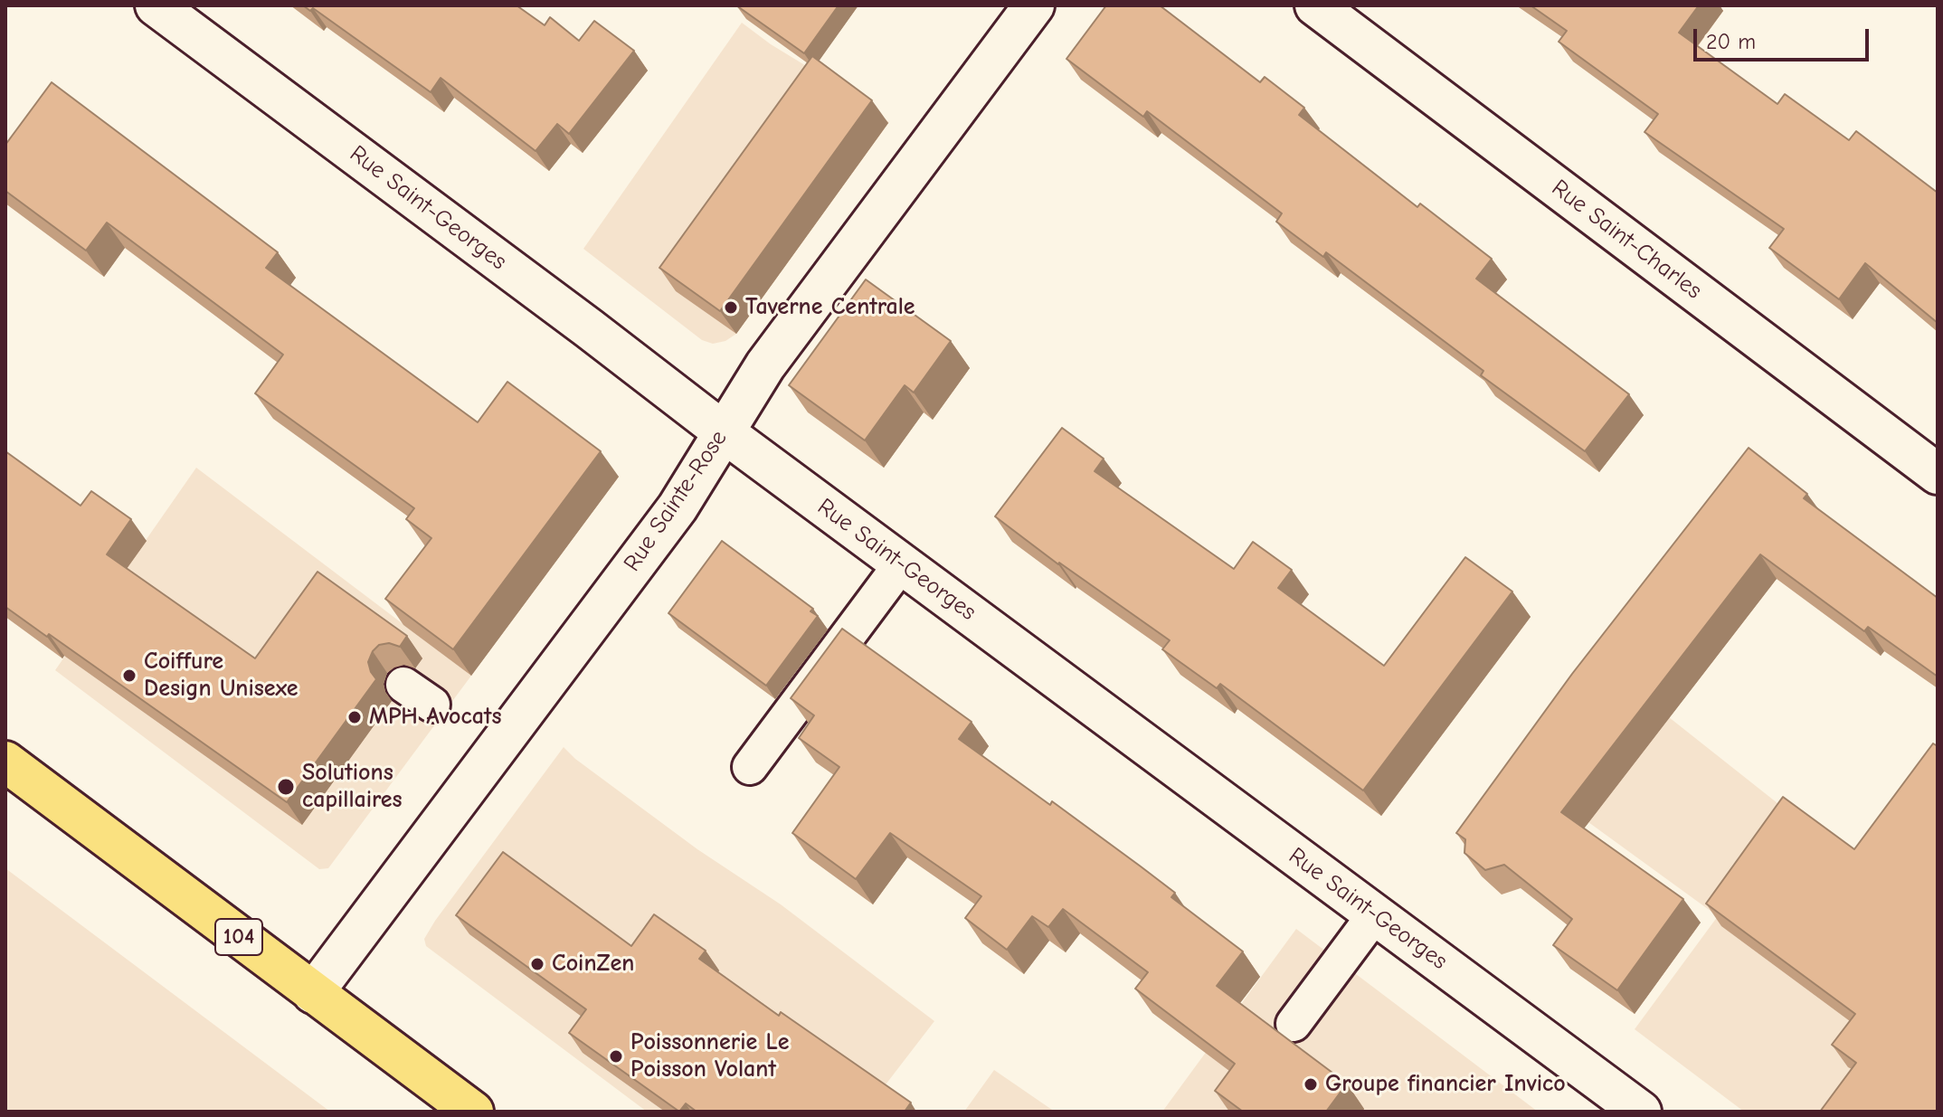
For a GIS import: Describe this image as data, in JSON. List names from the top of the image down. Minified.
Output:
{"streets":{"main road":["104"],"street":["Rue Saint-Georges","Rue Saint-Charles","Rue Sainte-Rose"]},"crossings":[["Rue Saint-Georges","Rue Sainte-Rose"],["Rue Sainte-Rose","104"]],"places":["Taverne Centrale","Coiffure Design Unisexe","MPH Avocats","Solutions capillaires","CoinZen","Poissonnerie Le Poisson Volant","Groupe financier Invico"],"scale_bar":"20 m"}
